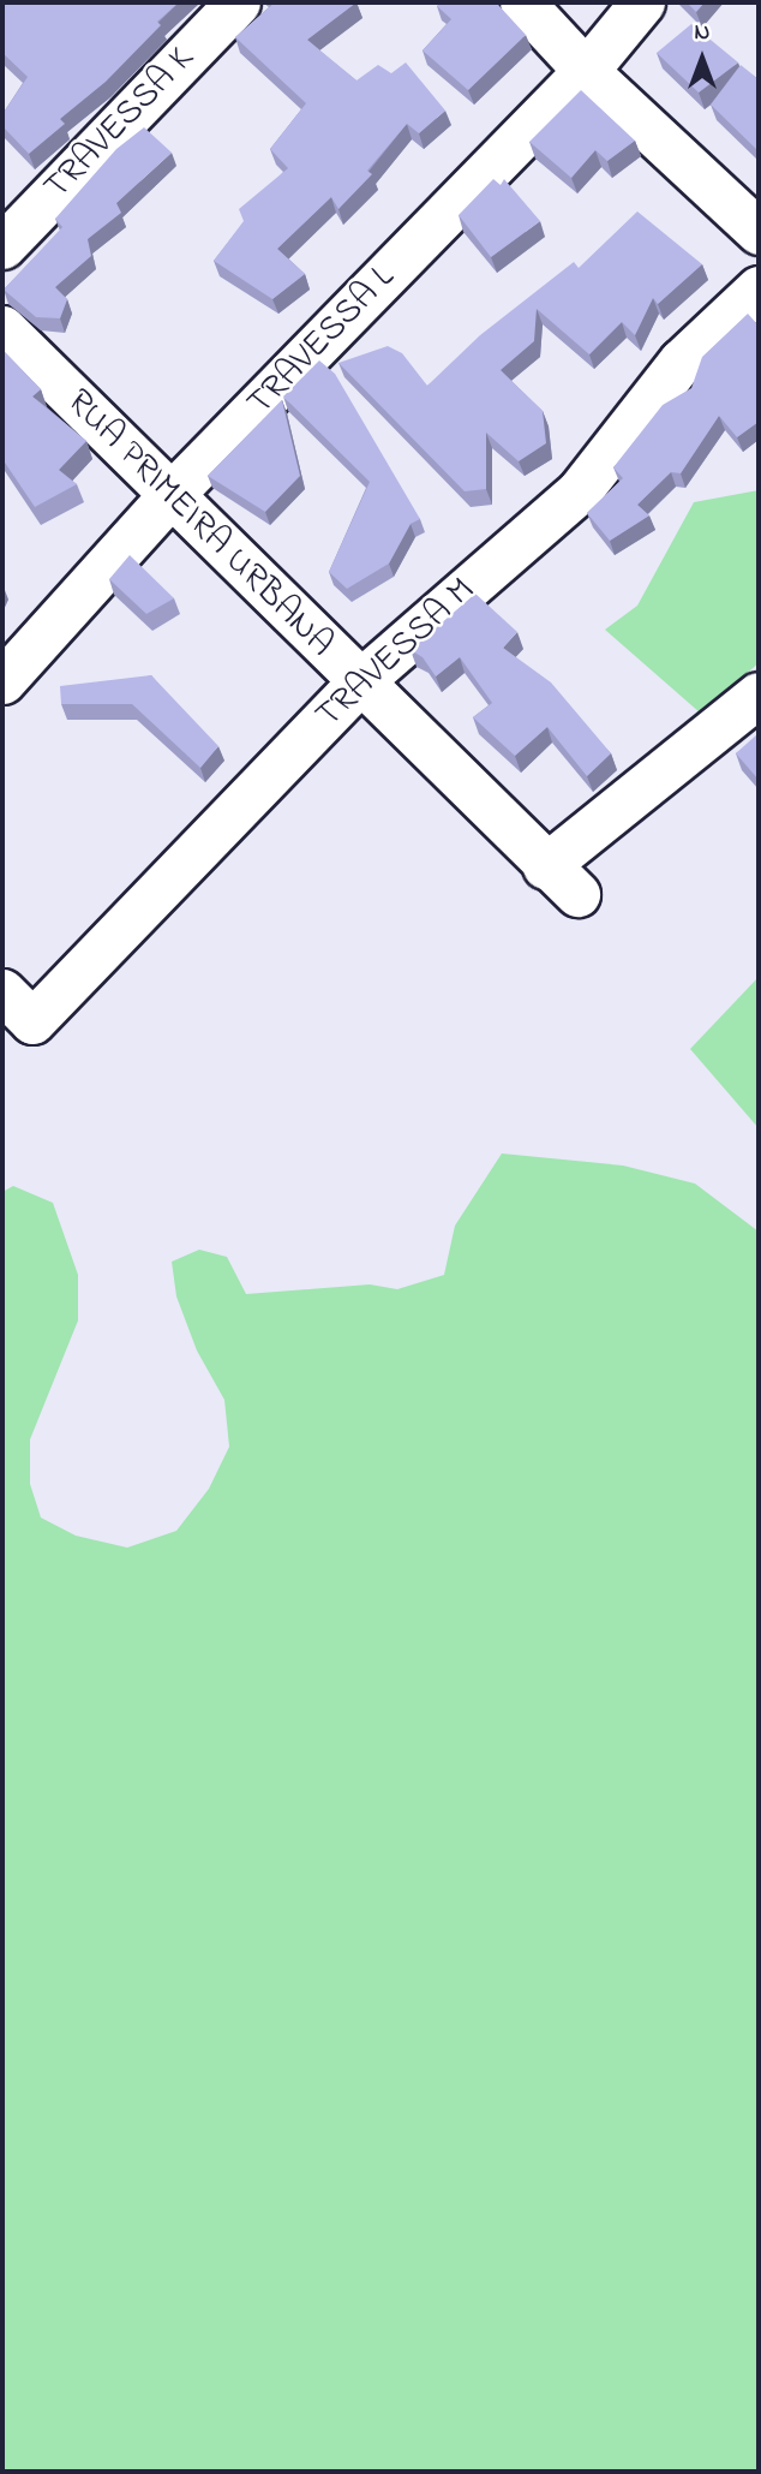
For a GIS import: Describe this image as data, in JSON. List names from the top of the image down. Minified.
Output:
{"streets":{"street":["TRAVESSA K","TRAVESSA L","RUA PRIMEIRA URBANA","TRAVESSA M"]},"crossings":[["TRAVESSA L","RUA PRIMEIRA URBANA"],["RUA PRIMEIRA URBANA","TRAVESSA M"]],"north":"top"}
